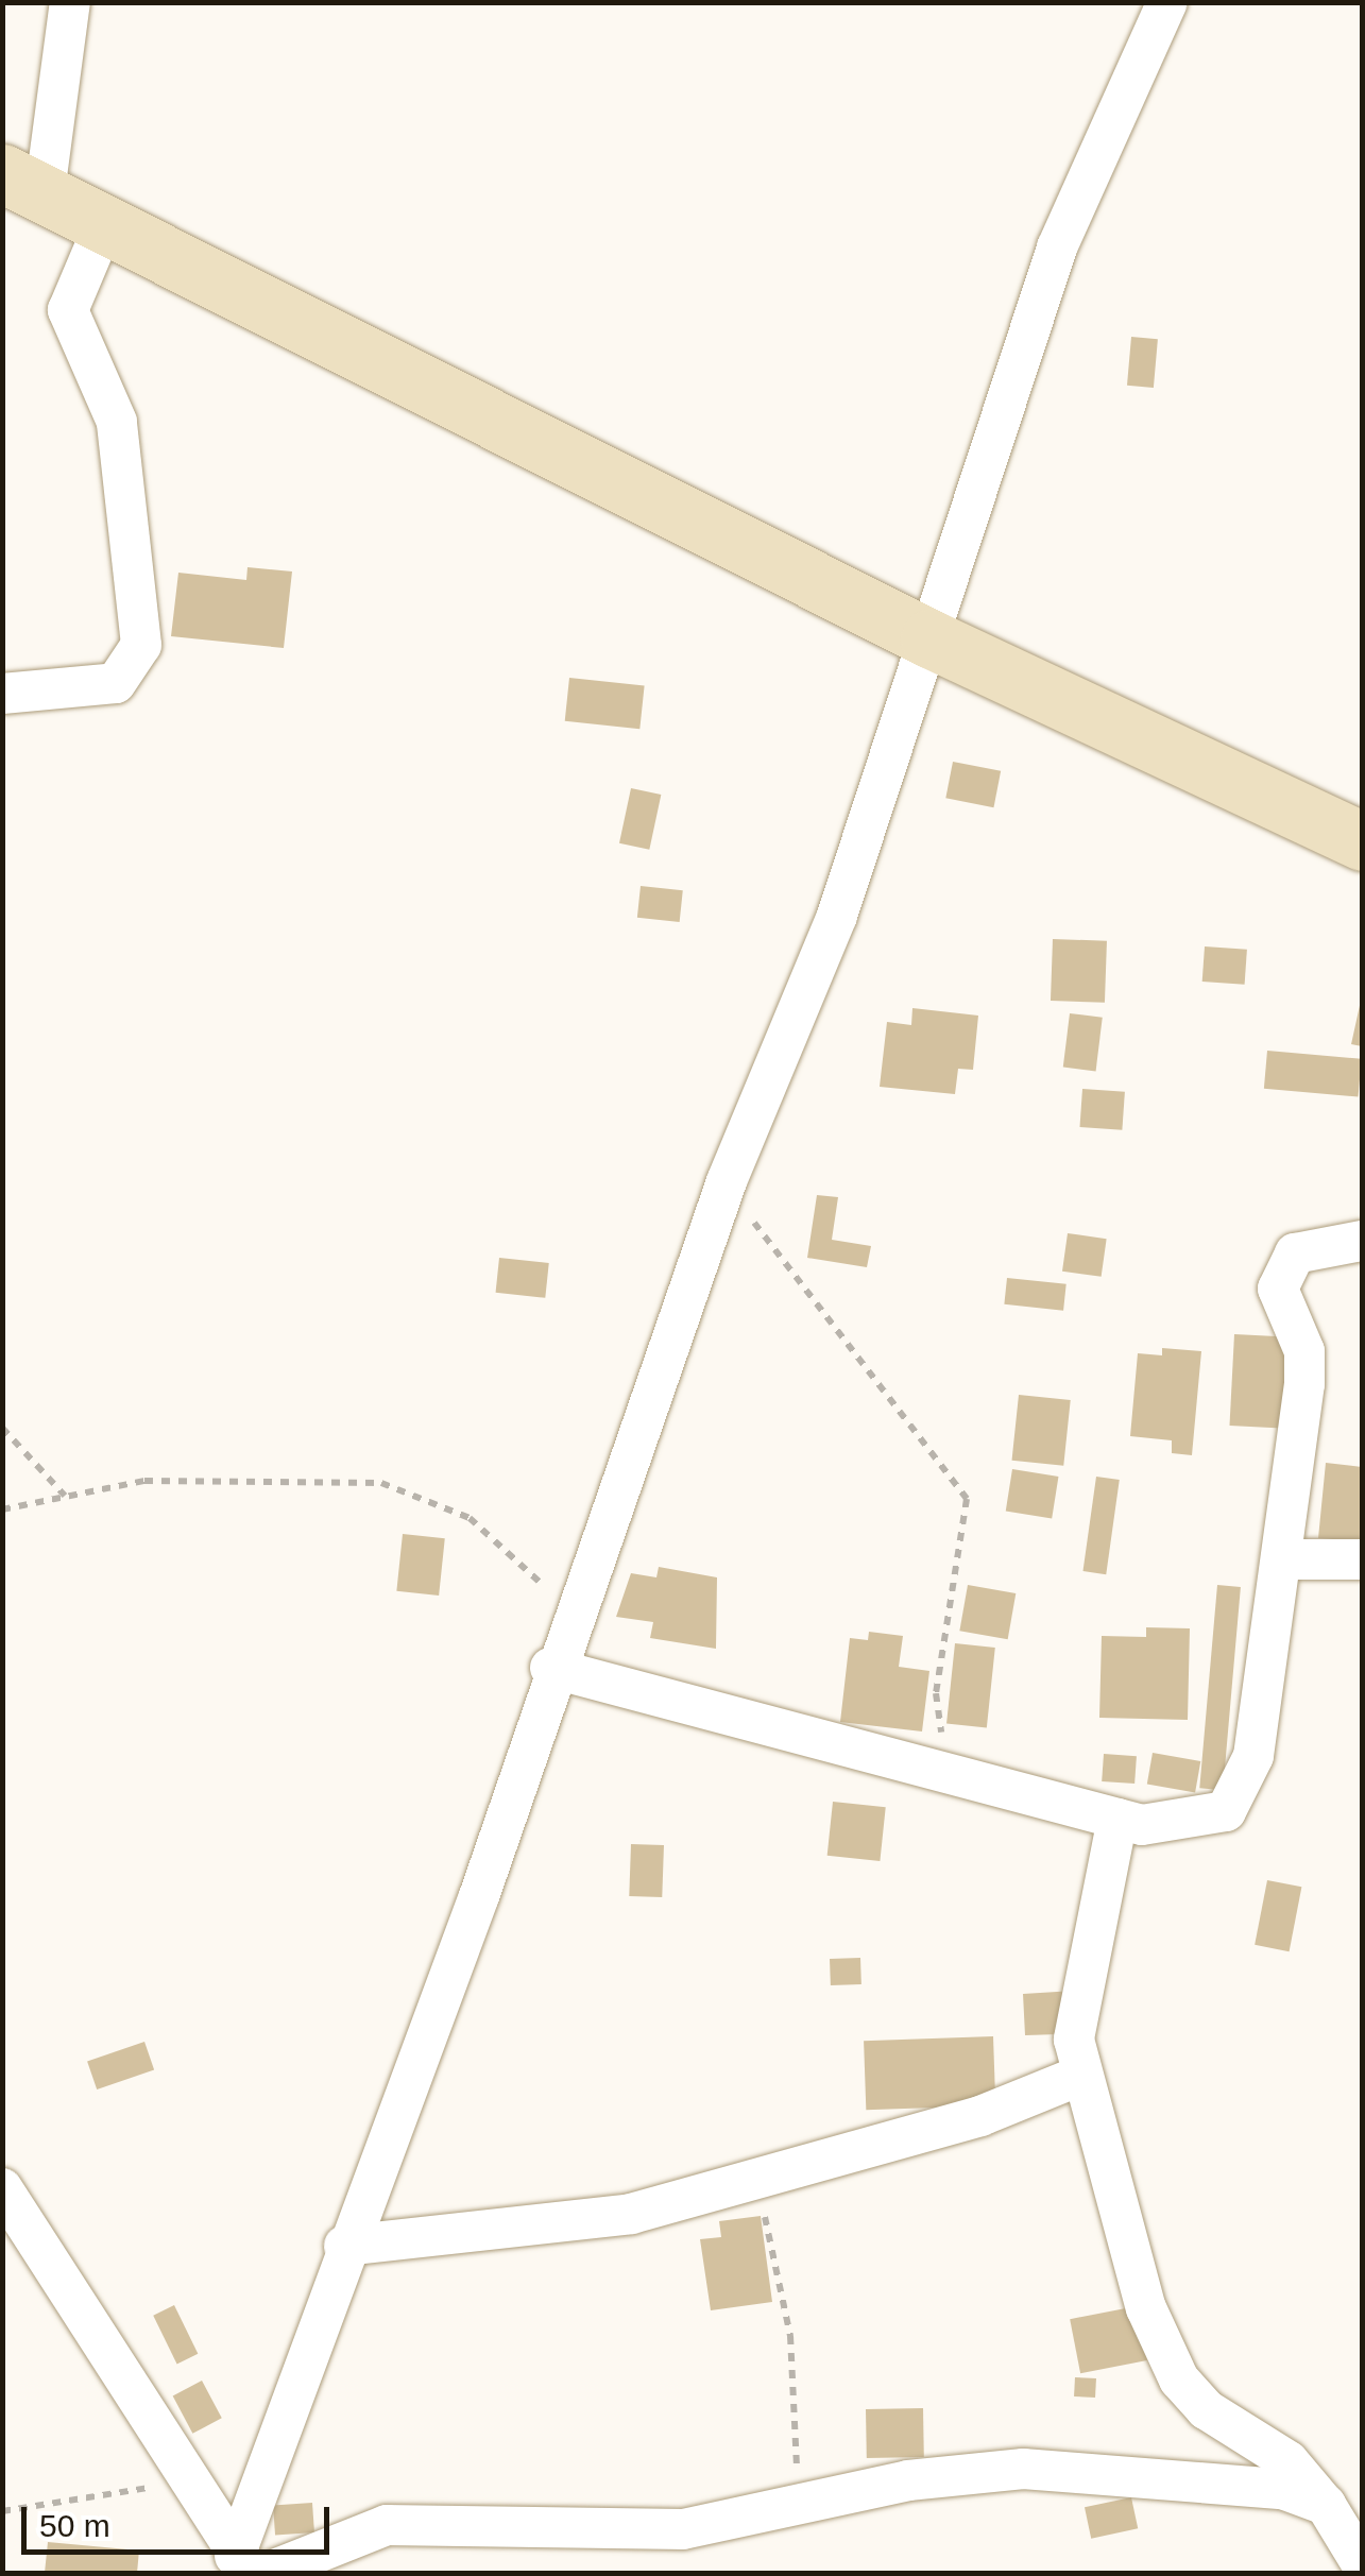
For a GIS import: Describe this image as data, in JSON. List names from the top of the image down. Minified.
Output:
{"scale_bar":"50 m"}
